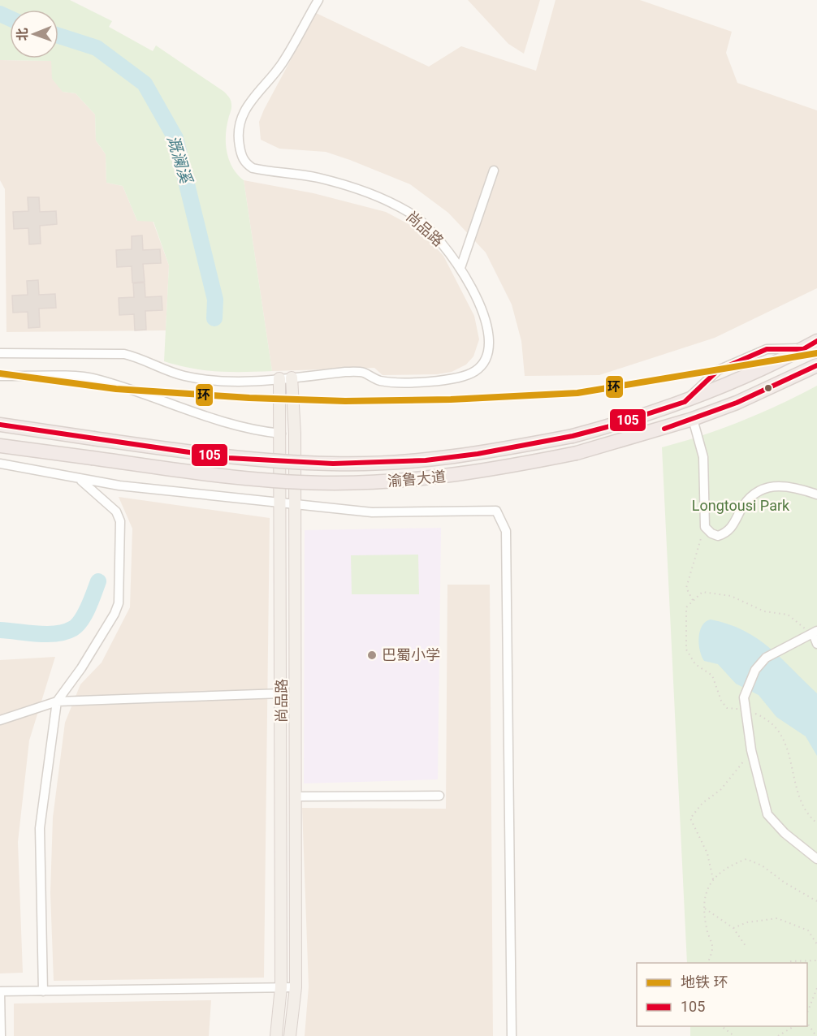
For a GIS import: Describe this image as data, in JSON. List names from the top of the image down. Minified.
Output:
{"streets":{"highway":["渝鲁大道"],"main road":["尚品路"]},"water":["溉澜溪"],"parks":["Longtousi Park"],"places":["巴蜀小学"],"lines":["transit line 105","metro line 环"],"legend":["地铁 环","105"],"north":"left"}
